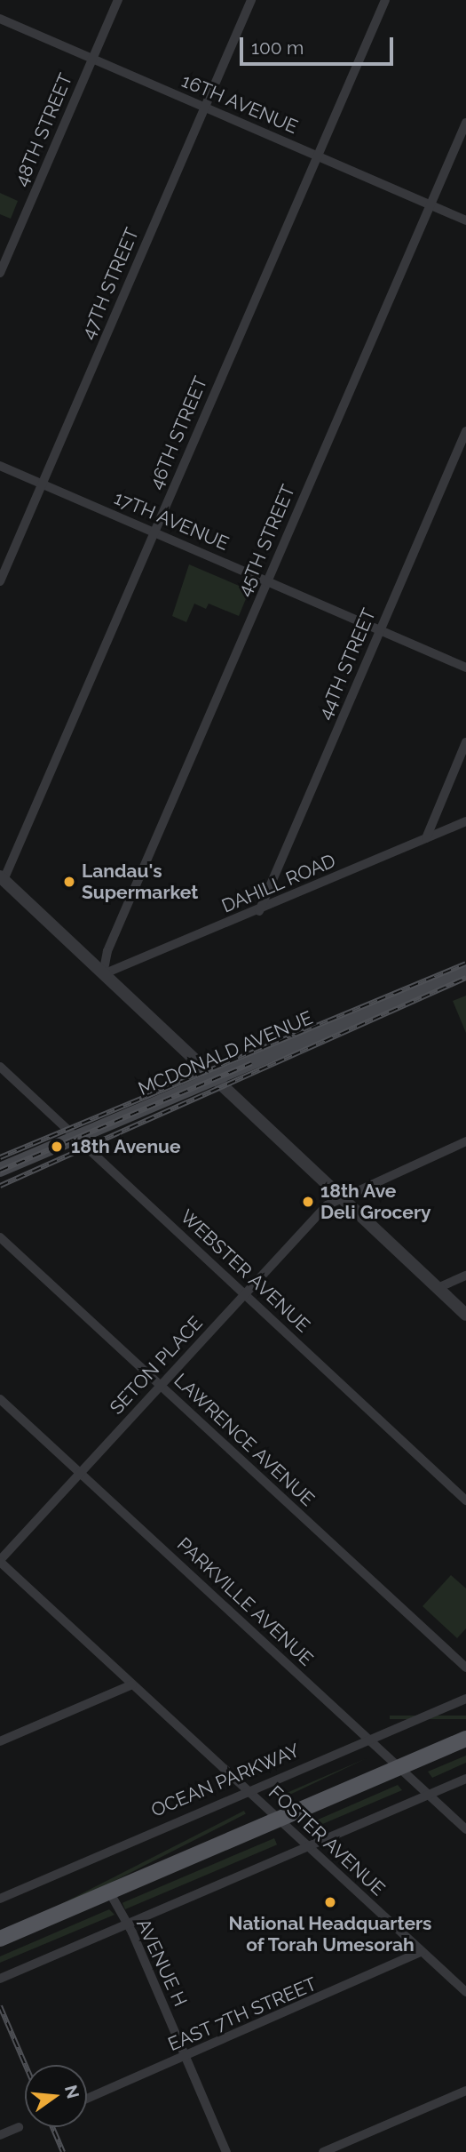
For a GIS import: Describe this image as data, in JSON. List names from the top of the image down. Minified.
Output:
{"streets":{"main road":["MCDONALD AVENUE"],"street":["16TH AVENUE","48TH STREET","47TH STREET","46TH STREET","17TH AVENUE","45TH STREET","44TH STREET","DAHILL ROAD","WEBSTER AVENUE","SETON PLACE","LAWRENCE AVENUE","PARKVILLE AVENUE","OCEAN PARKWAY","FOSTER AVENUE","AVENUE H","EAST 7TH STREET"]},"crossings":[["16TH AVENUE","48TH STREET"],["16TH AVENUE","47TH STREET"],["16TH AVENUE","46TH STREET"],["16TH AVENUE","45TH STREET"],["47TH STREET","17TH AVENUE"],["46TH STREET","17TH AVENUE"],["17TH AVENUE","45TH STREET"],["17TH AVENUE","44TH STREET"],["45TH STREET","DAHILL ROAD"],["44TH STREET","DAHILL ROAD"],["MCDONALD AVENUE","WEBSTER AVENUE"],["WEBSTER AVENUE","SETON PLACE"],["SETON PLACE","LAWRENCE AVENUE"],["SETON PLACE","PARKVILLE AVENUE"],["SETON PLACE","FOSTER AVENUE"],["PARKVILLE AVENUE","OCEAN PARKWAY"],["OCEAN PARKWAY","FOSTER AVENUE"],["FOSTER AVENUE","EAST 7TH STREET"],["AVENUE H","EAST 7TH STREET"]],"places":["Landau's Supermarket","18th Avenue","18th Ave Deli Grocery","National Headquarters of Torah Umesorah"],"scale_bar":"100 m","north":"right"}
